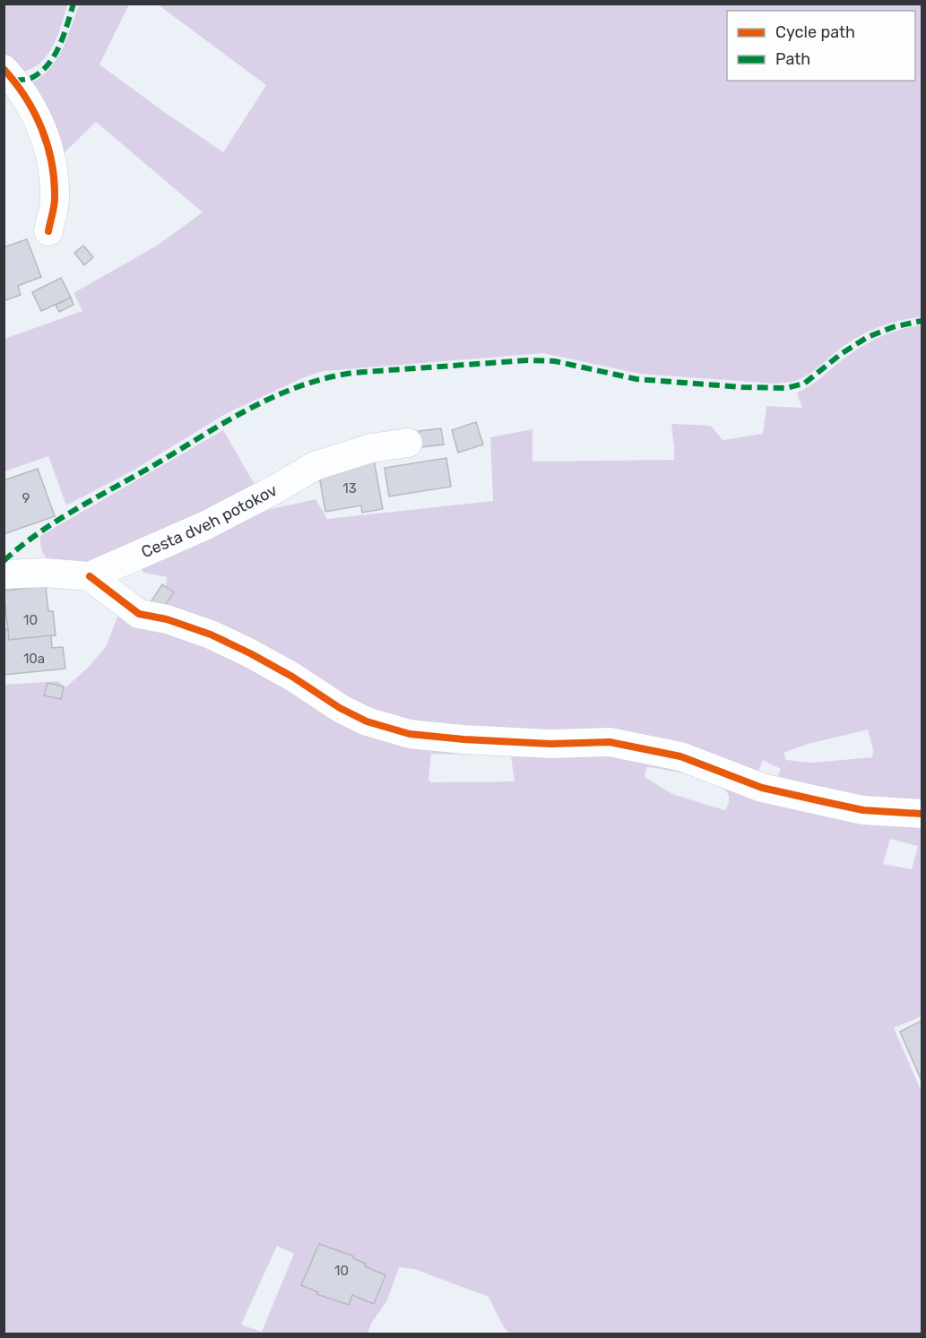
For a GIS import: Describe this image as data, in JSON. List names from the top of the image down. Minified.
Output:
{"streets":{"street":["Cesta dveh potokov"]},"house_numbers":["13","9","10","10a","10"],"legend":["Cycle path","Path"]}
